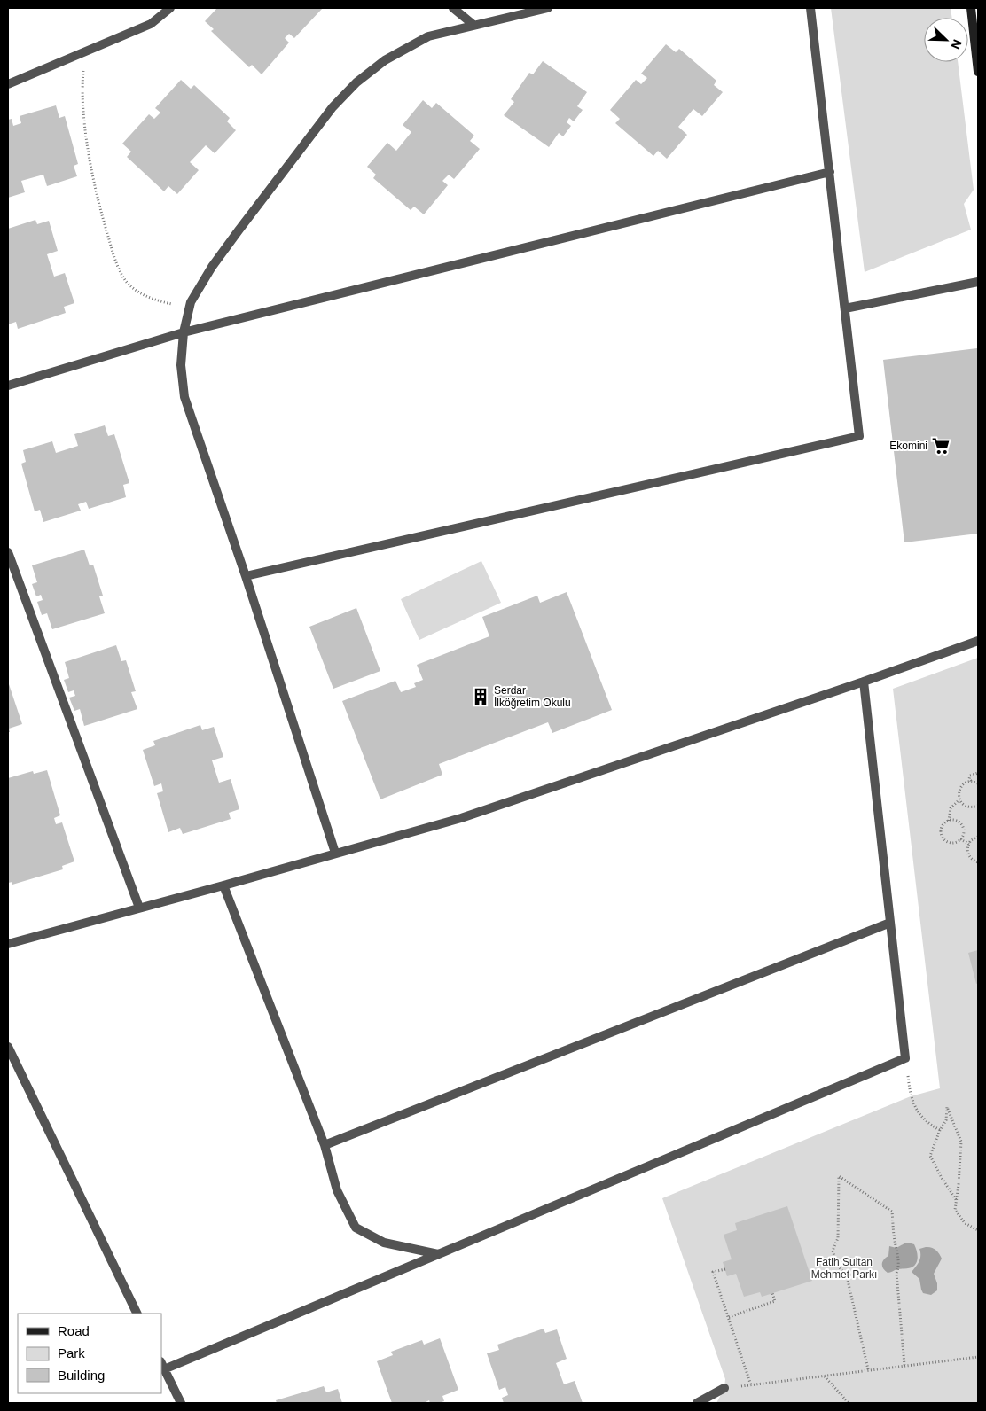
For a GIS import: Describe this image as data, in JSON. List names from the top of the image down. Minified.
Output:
{"parks":["Fatih Sultan Mehmet Parkı"],"places":{"supermarket":["Ekomini"],"building":["Serdar İlköğretim Okulu"]},"legend":["Road","Park","Building"],"north":"bottom right"}
